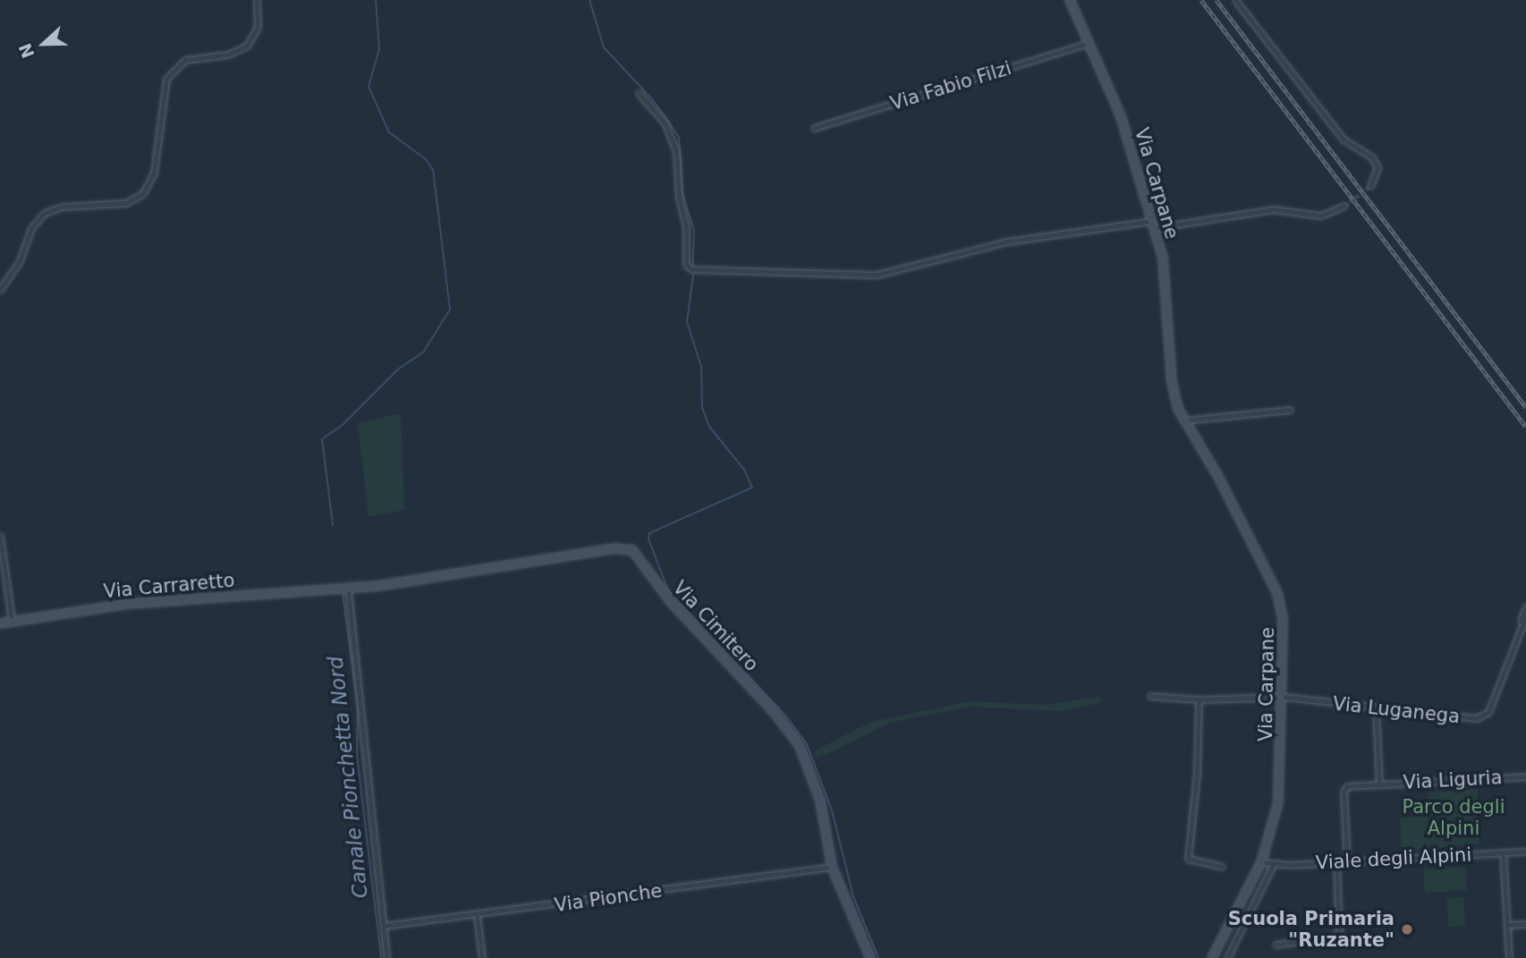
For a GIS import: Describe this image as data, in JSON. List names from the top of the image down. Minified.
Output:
{"streets":{"street":["Via Fabio Filzi","Via Carpane","Via Carraretto","Via Cimitero","Via Luganega","Via Liguria","Viale degli Alpini","Via Pionche"]},"crossings":[["Via Fabio Filzi","Via Carpane"],["Via Carpane","Via Luganega"],["Via Carpane","Viale degli Alpini"],["Via Carraretto","Via Cimitero"],["Via Cimitero","Via Pionche"],["Via Liguria","Viale degli Alpini"]],"water":["Canale Pionchetta Nord"],"parks":["Parco degli Alpini"],"places":["Scuola Primaria \"Ruzante\""],"north":"left"}
